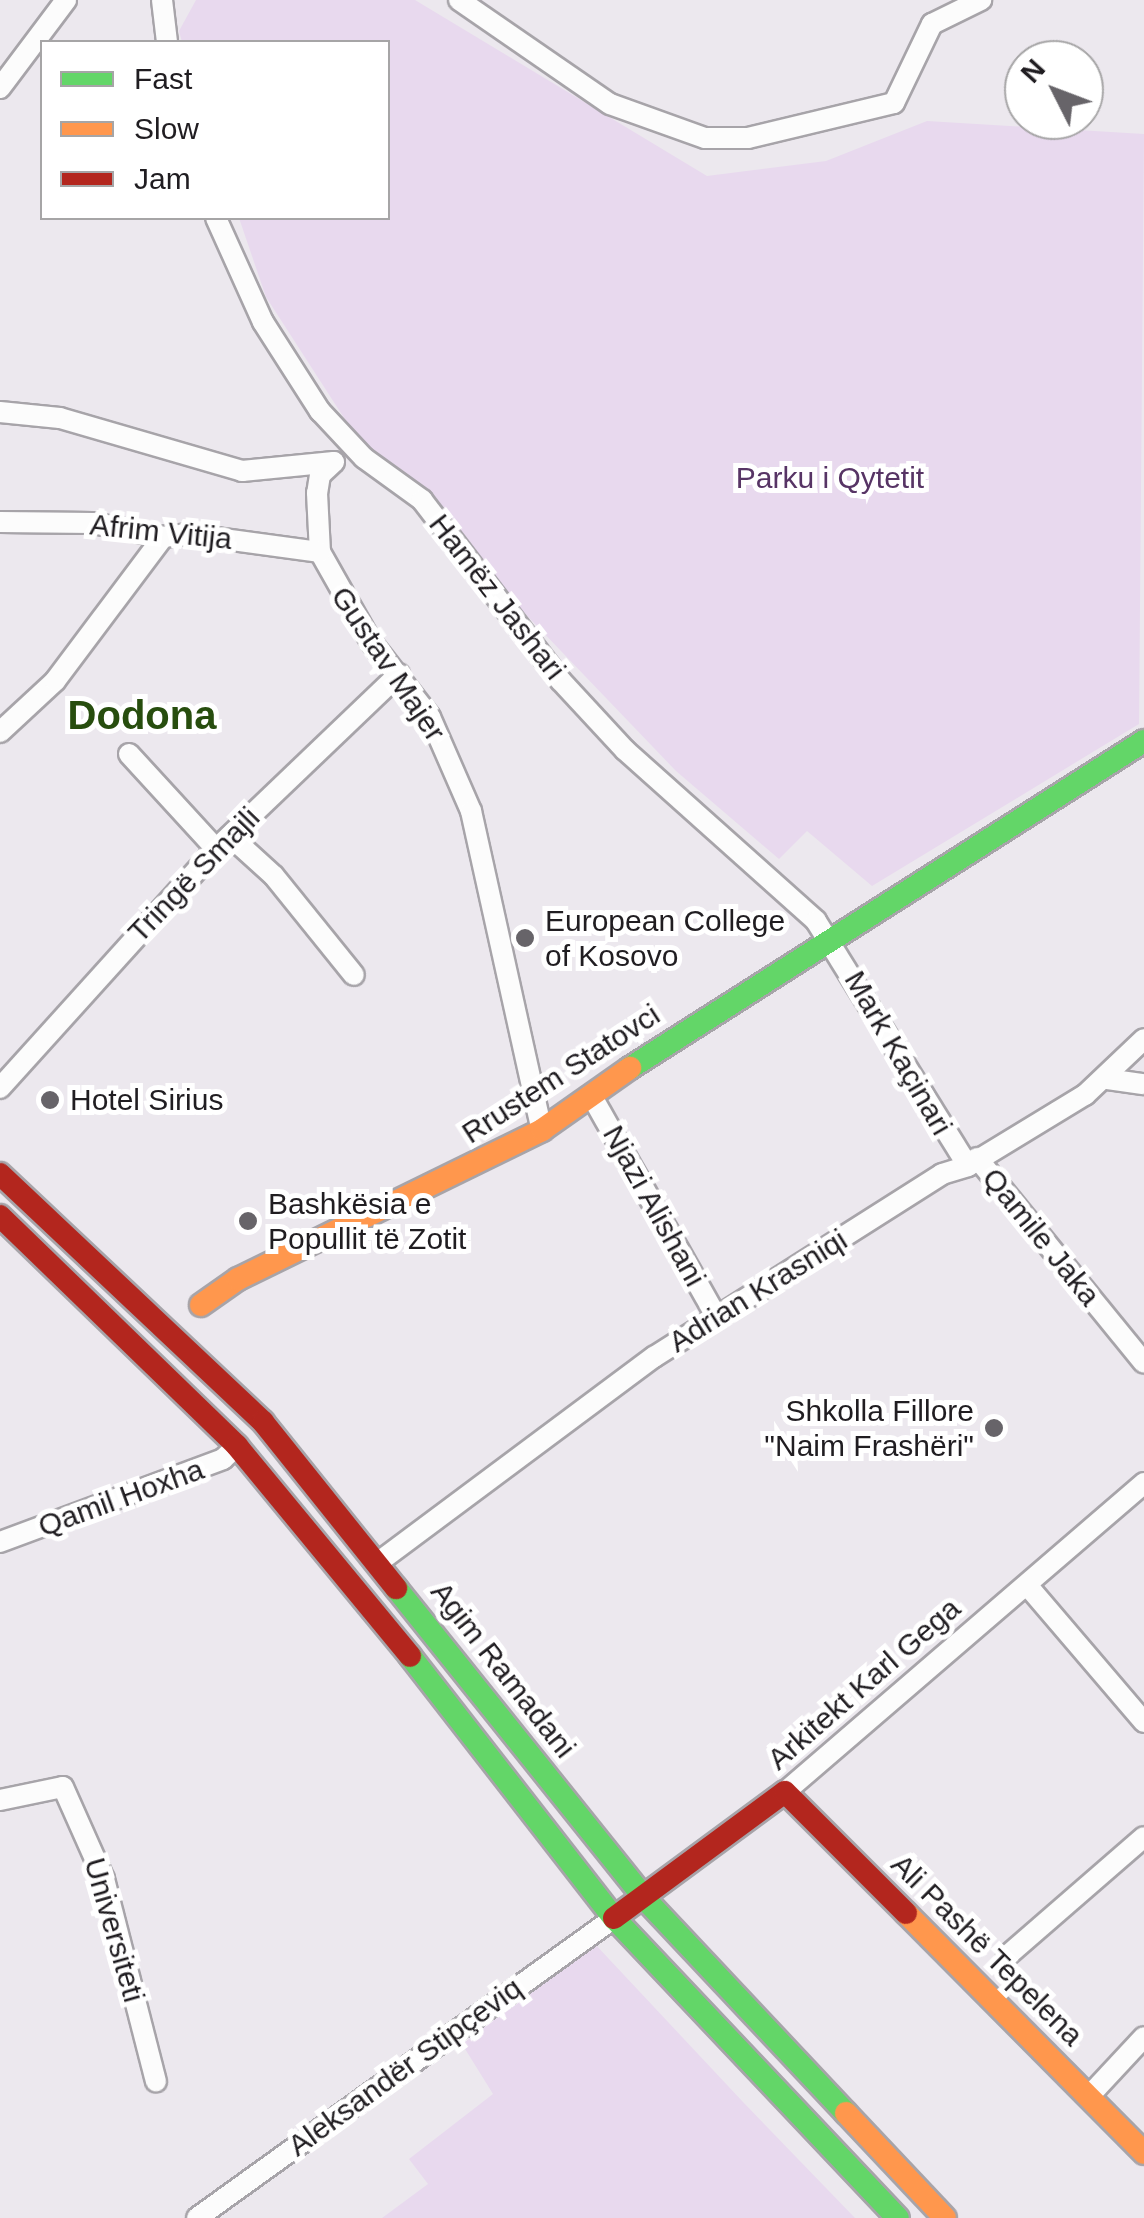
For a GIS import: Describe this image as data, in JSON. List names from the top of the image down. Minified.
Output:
{"streets":{"main road":["Rrustem Statovci","Agim Ramadani","Arkitekt Karl Gega","Ali Pashë Tepelena"],"street":["Afrim Vitija","Hamëz Jashari","Gustav Majer","Tringë Smajli","Mark Kaçinari","Njazi Alishani","Qamile Jaka","Adrian Krasniqi","Qamil Hoxha","Universiteti","Aleksandër Stipçeviq"]},"crossings":[["Afrim Vitija","Gustav Majer"],["Hamëz Jashari","Mark Kaçinari"],["Hamëz Jashari","Rrustem Statovci"],["Gustav Majer","Tringë Smajli"],["Gustav Majer","Rrustem Statovci"],["Mark Kaçinari","Rrustem Statovci"],["Mark Kaçinari","Qamile Jaka"],["Mark Kaçinari","Adrian Krasniqi"],["Rrustem Statovci","Njazi Alishani"],["Njazi Alishani","Adrian Krasniqi"],["Qamile Jaka","Adrian Krasniqi"],["Adrian Krasniqi","Agim Ramadani"],["Agim Ramadani","Arkitekt Karl Gega"],["Arkitekt Karl Gega","Ali Pashë Tepelena"],["Arkitekt Karl Gega","Aleksandër Stipçeviq"]],"districts":["Dodona"],"parks":["Parku i Qytetit"],"places":["European College of Kosovo","Hotel Sirius","Bashkësia e Popullit të Zotit","Shkolla Fillore \"Naim Frashëri\""],"legend":["Fast","Slow","Jam"],"north":"top left"}
